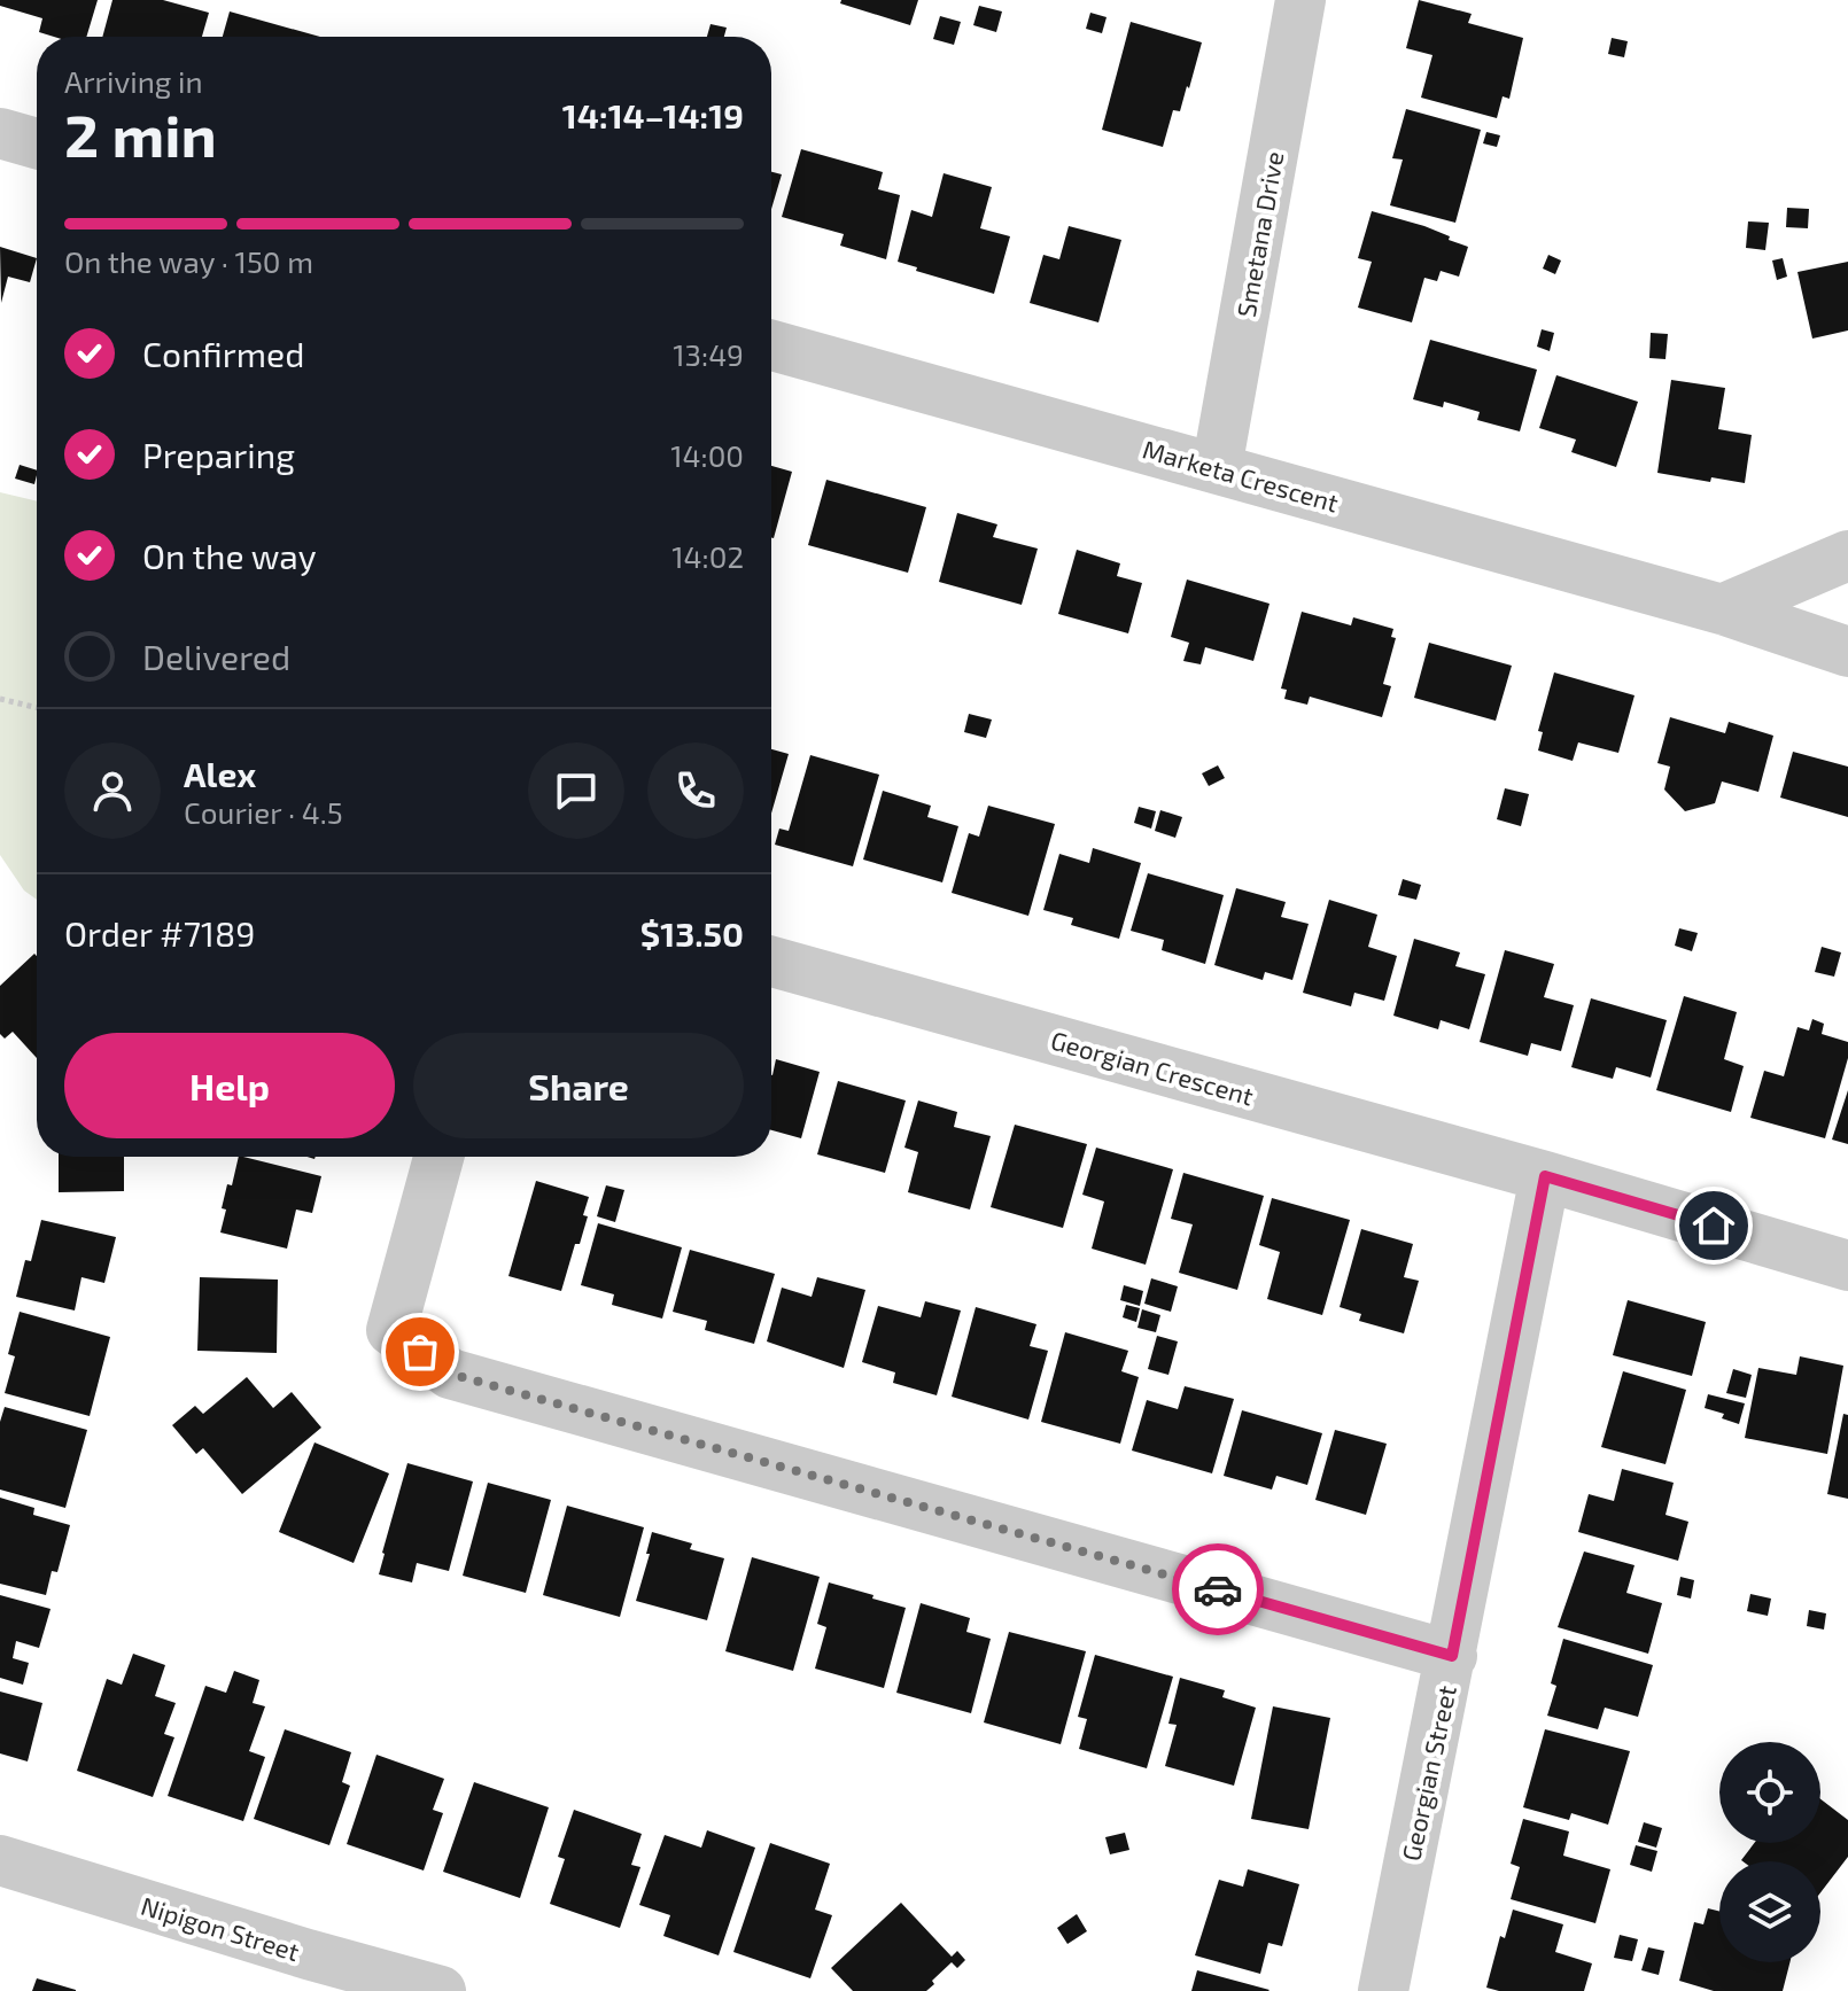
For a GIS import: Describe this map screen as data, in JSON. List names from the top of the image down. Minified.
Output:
{"streets":{"street":["Smetana Drive","Marketa Crescent","Georgian Crescent","Georgian Street","Nipigon Street"]},"crossings":[["Smetana Drive","Marketa Crescent"],["Georgian Crescent","Georgian Street"]],"page":{"heading":["2 min","Arriving in","14:14–14:19"],"panel":["Alex","Courier · 4.5","Order #7189","$13.50"],"bar":"On the way · 150 m","list":[["Confirmed","13:49"],["Preparing","14:00"],["On the way","14:02"],"Delivered"],"buttons":["Help","Share"]}}
